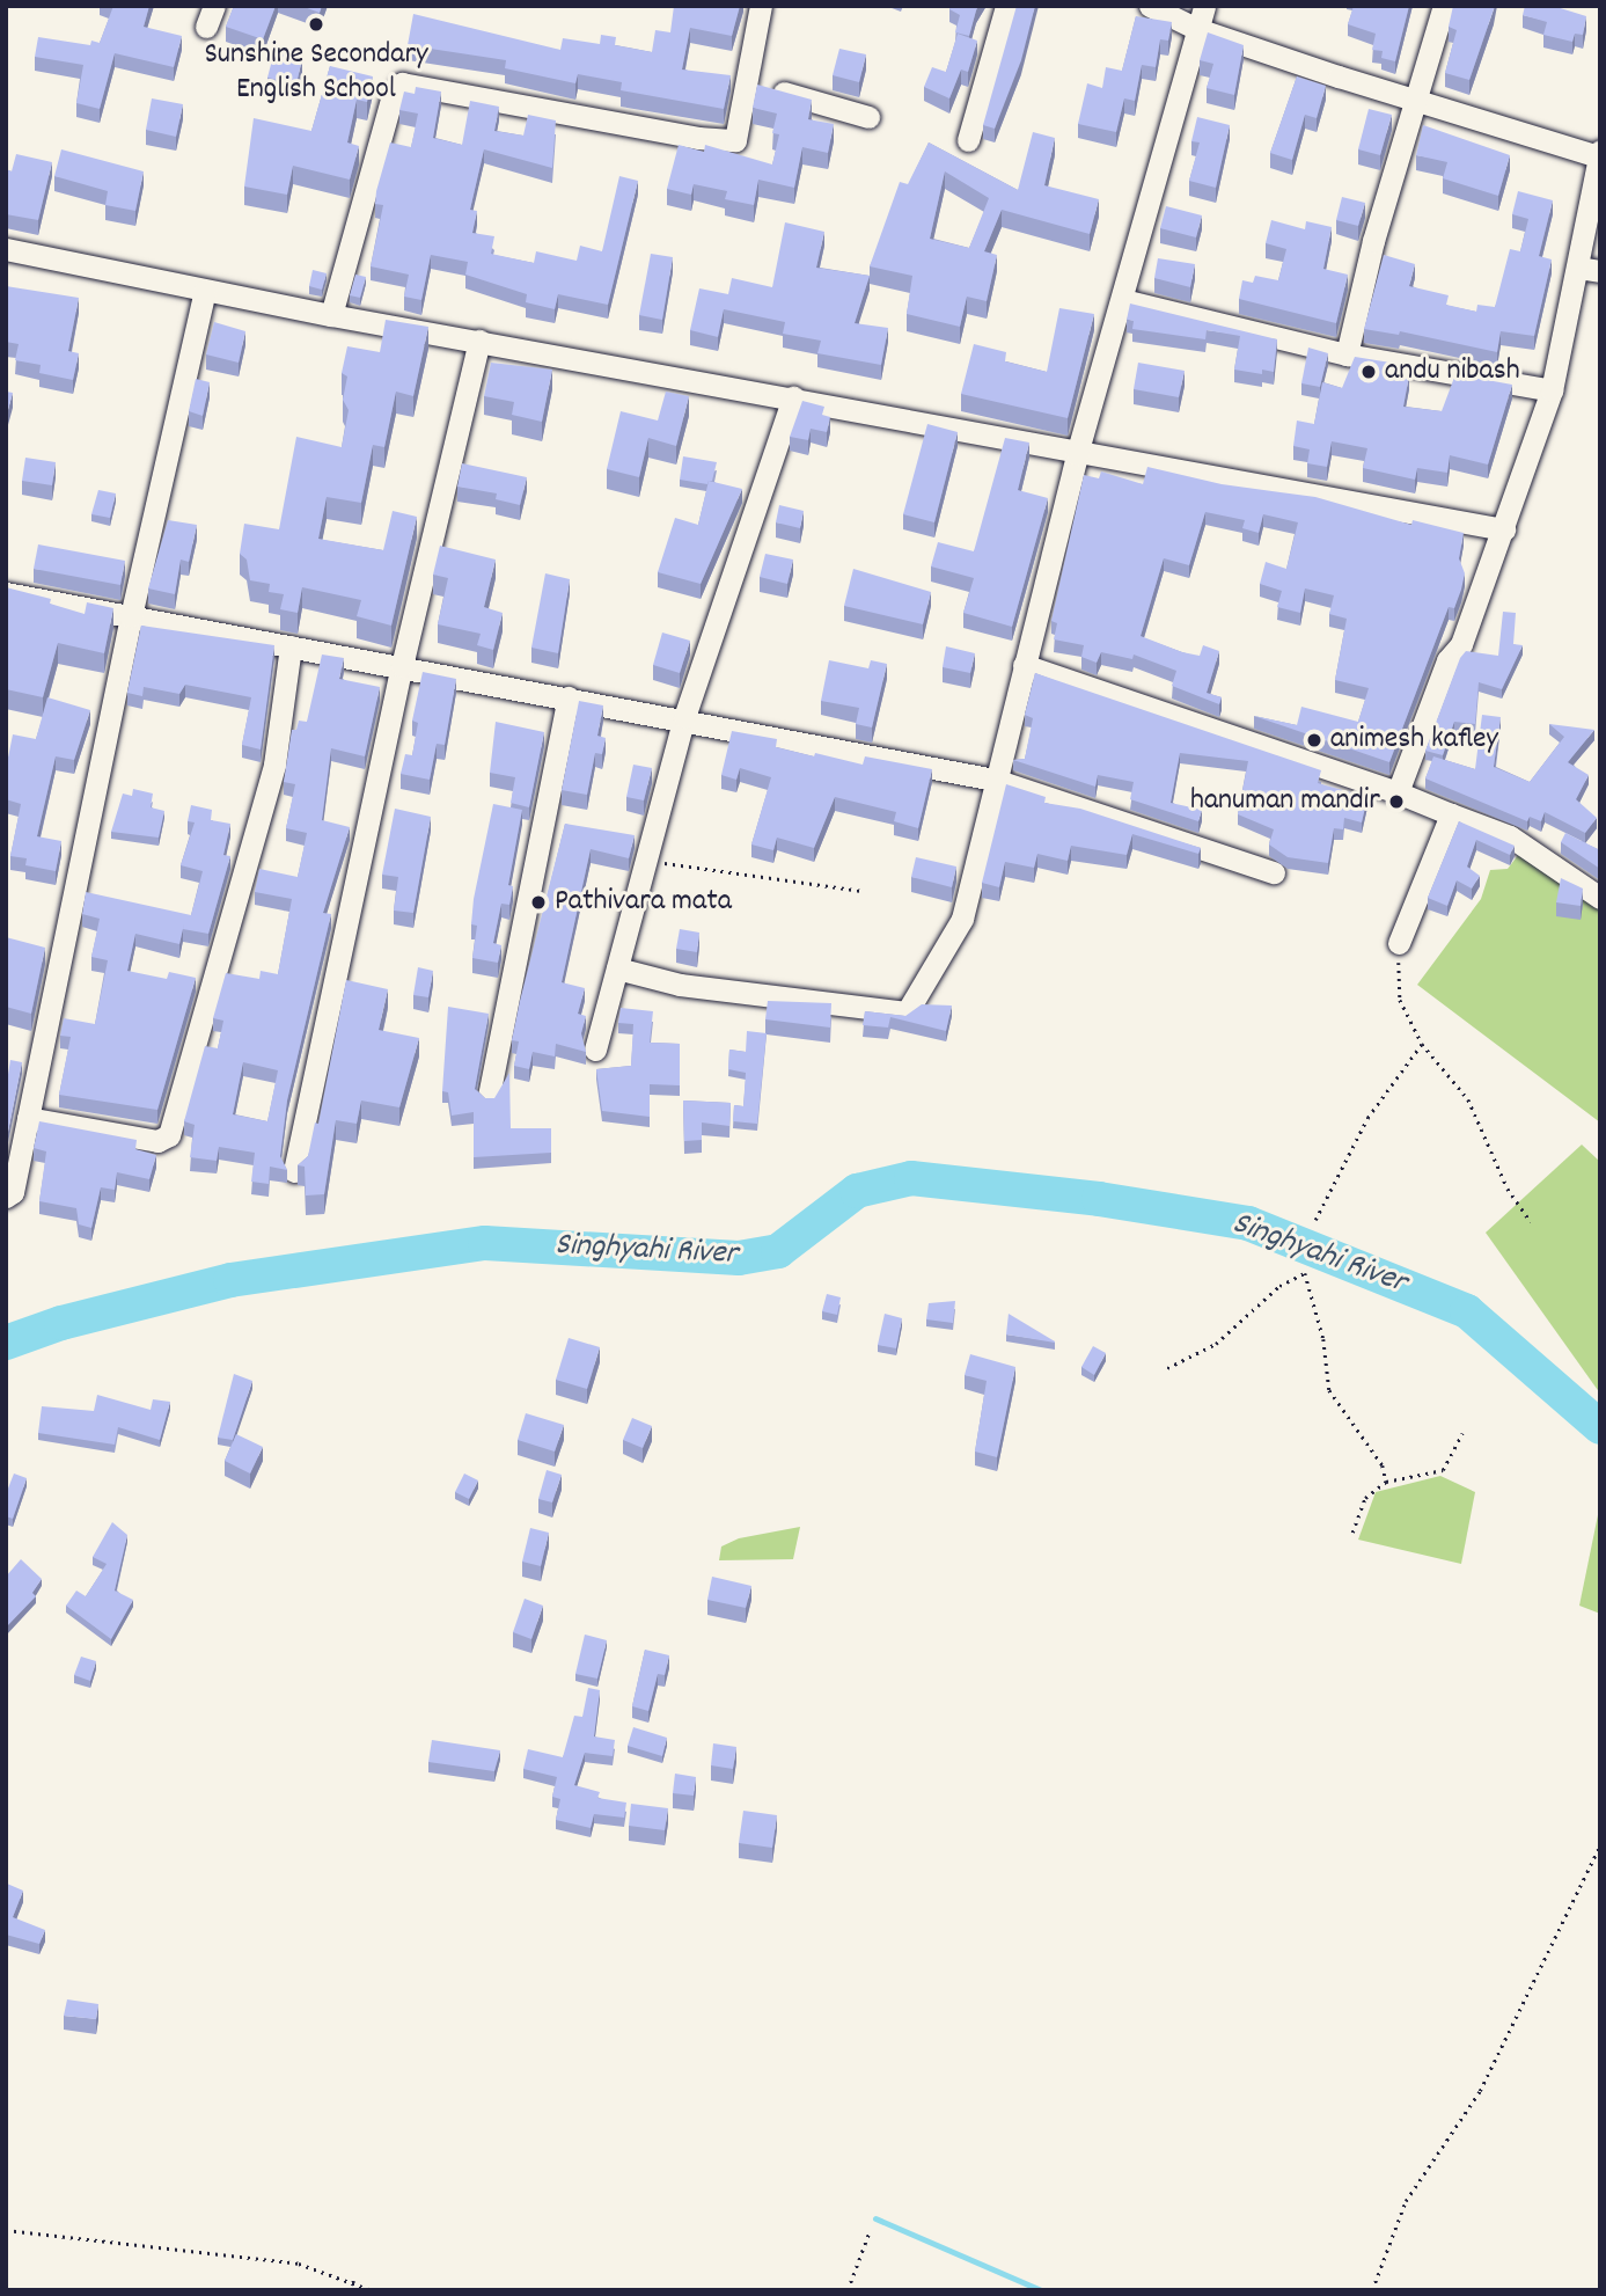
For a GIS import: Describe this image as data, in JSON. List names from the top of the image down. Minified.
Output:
{"water":["Singhyahi River"],"places":["Sunshine Secondary English School","andu nibash","animesh kafley","hanuman mandir","Pathivara mata"]}
